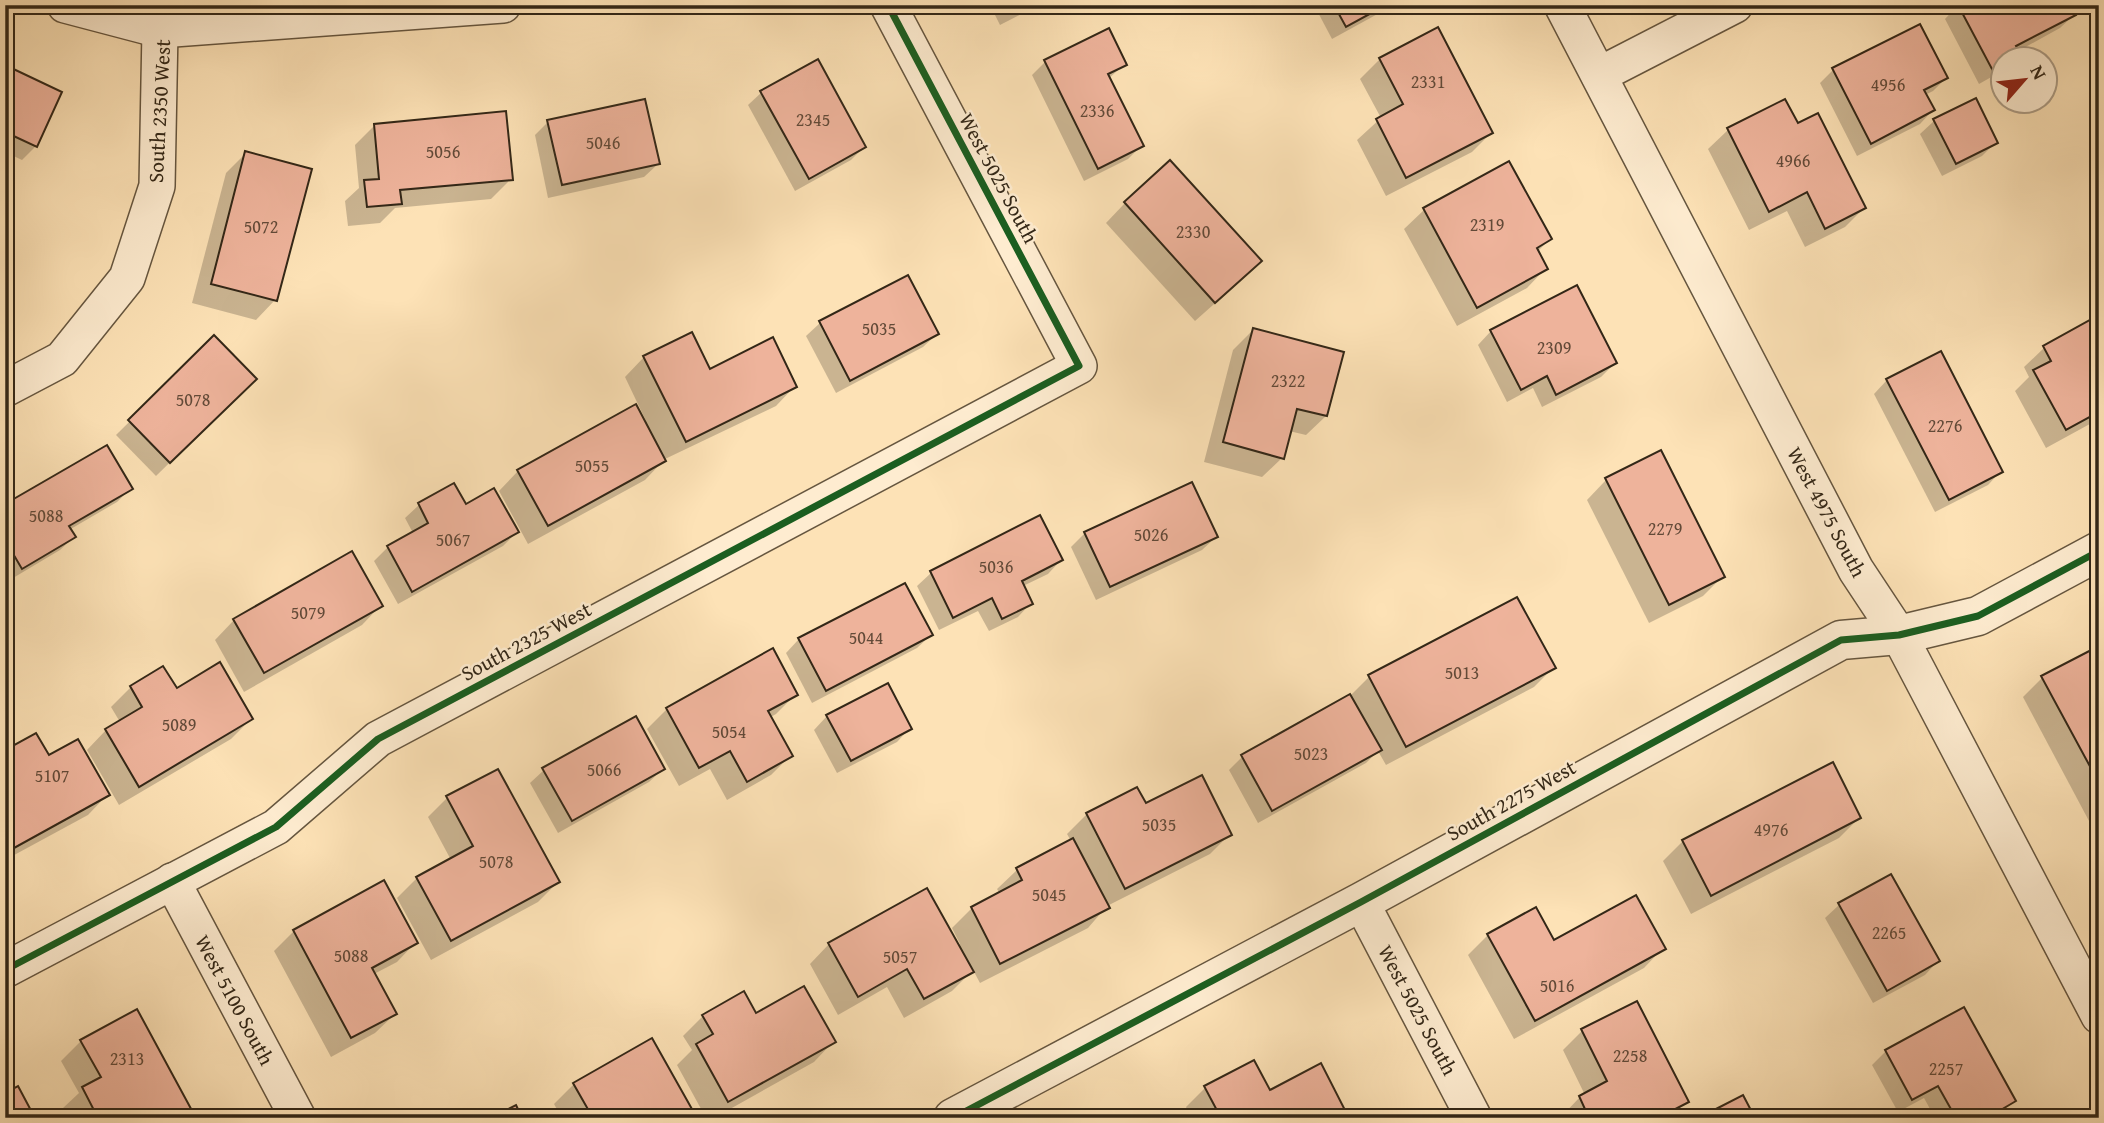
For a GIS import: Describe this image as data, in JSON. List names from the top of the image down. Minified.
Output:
{"streets":{"street":["South 2350 West","West 5025 South","West 4975 South","South 2325 West","South 2275 West","West 5100 South"]},"crossings":[["West 5025 South","South 2325 West"],["West 5025 South","South 2275 West"],["West 4975 South","South 2275 West"],["South 2325 West","West 5100 South"]],"house_numbers":["2331","4956","2336","2345","5046","5056","4966","2319","5072","2330","5035","2309","2322","5078","2276","5055","5088","2279","5026","5067","5036","5079","5044","5013","5089","5054","5023","5066","5107","5035","4976","5078","5045","2265","5088","5057","5016","2258","2313","2257"],"north":"top right"}
